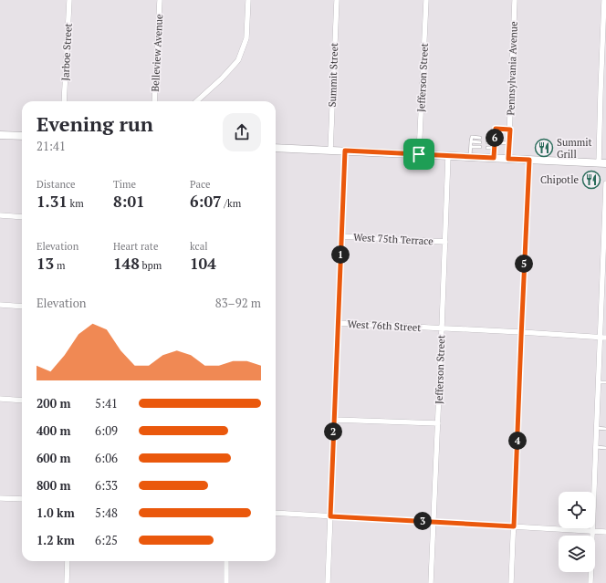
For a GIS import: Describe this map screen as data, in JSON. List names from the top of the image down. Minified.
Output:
{"streets":{"street":["Jarboe Street","Belleview Avenue","Pennsylvania Avenue","Summit Street","Jefferson Street","West 75th Terrace","West 76th Street"]},"crossings":[["Jefferson Street","West 75th Terrace"],["Jefferson Street","West 76th Street"]],"places":{"restaurant":["Summit Grill","Chipotle"]},"page":{"heading":["Evening run","21:41"],"pins":["6","1","5","2","4","3"],"stats":[["Distance","1.31 km"],["Time","8:01"],["Pace","6:07 /km"],["Elevation","13 m"],["Heart rate","148 bpm"],["kcal","104"]],"chart":["Elevation","83–92 m"],"list":[{"name":"200 m","note":"5:41"},{"name":"400 m","note":"6:09"},{"name":"600 m","note":"6:06"},{"name":"800 m","note":"6:33"},{"name":"1.0 km","note":"5:48"},{"name":"1.2 km","note":"6:25"}]}}
